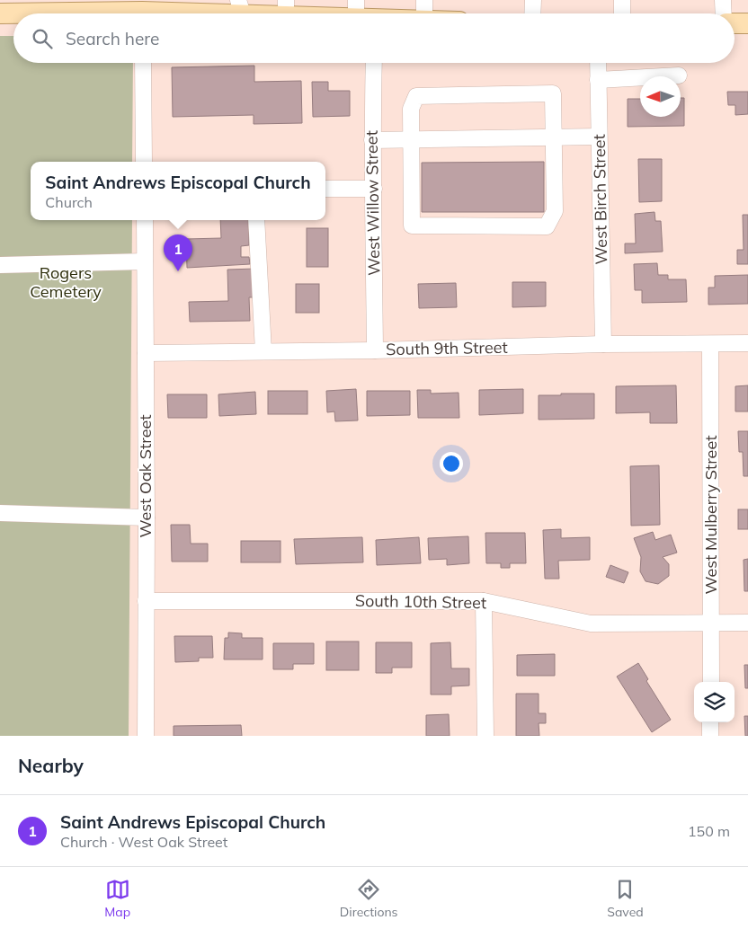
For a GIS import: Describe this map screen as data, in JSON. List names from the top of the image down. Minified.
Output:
{"streets":{"street":["West Birch Street","West Willow Street","South 9th Street","West Oak Street","West Mulberry Street","South 10th Street"]},"crossings":[["West Birch Street","South 9th Street"],["West Willow Street","South 9th Street"],["South 9th Street","West Oak Street"],["South 9th Street","West Mulberry Street"],["West Oak Street","South 10th Street"],["West Mulberry Street","South 10th Street"]],"parks":["Rogers Cemetery"],"north":"left","page":{"search":"Search here","popup":["Saint Andrews Episcopal Church","Church"],"pins":"1","heading":"Nearby","list":[{"mark":"1","name":"Saint Andrews Episcopal Church","note":"Church · West Oak Street","value":"150 m"}],"nav":["Map","Directions","Saved"]}}
